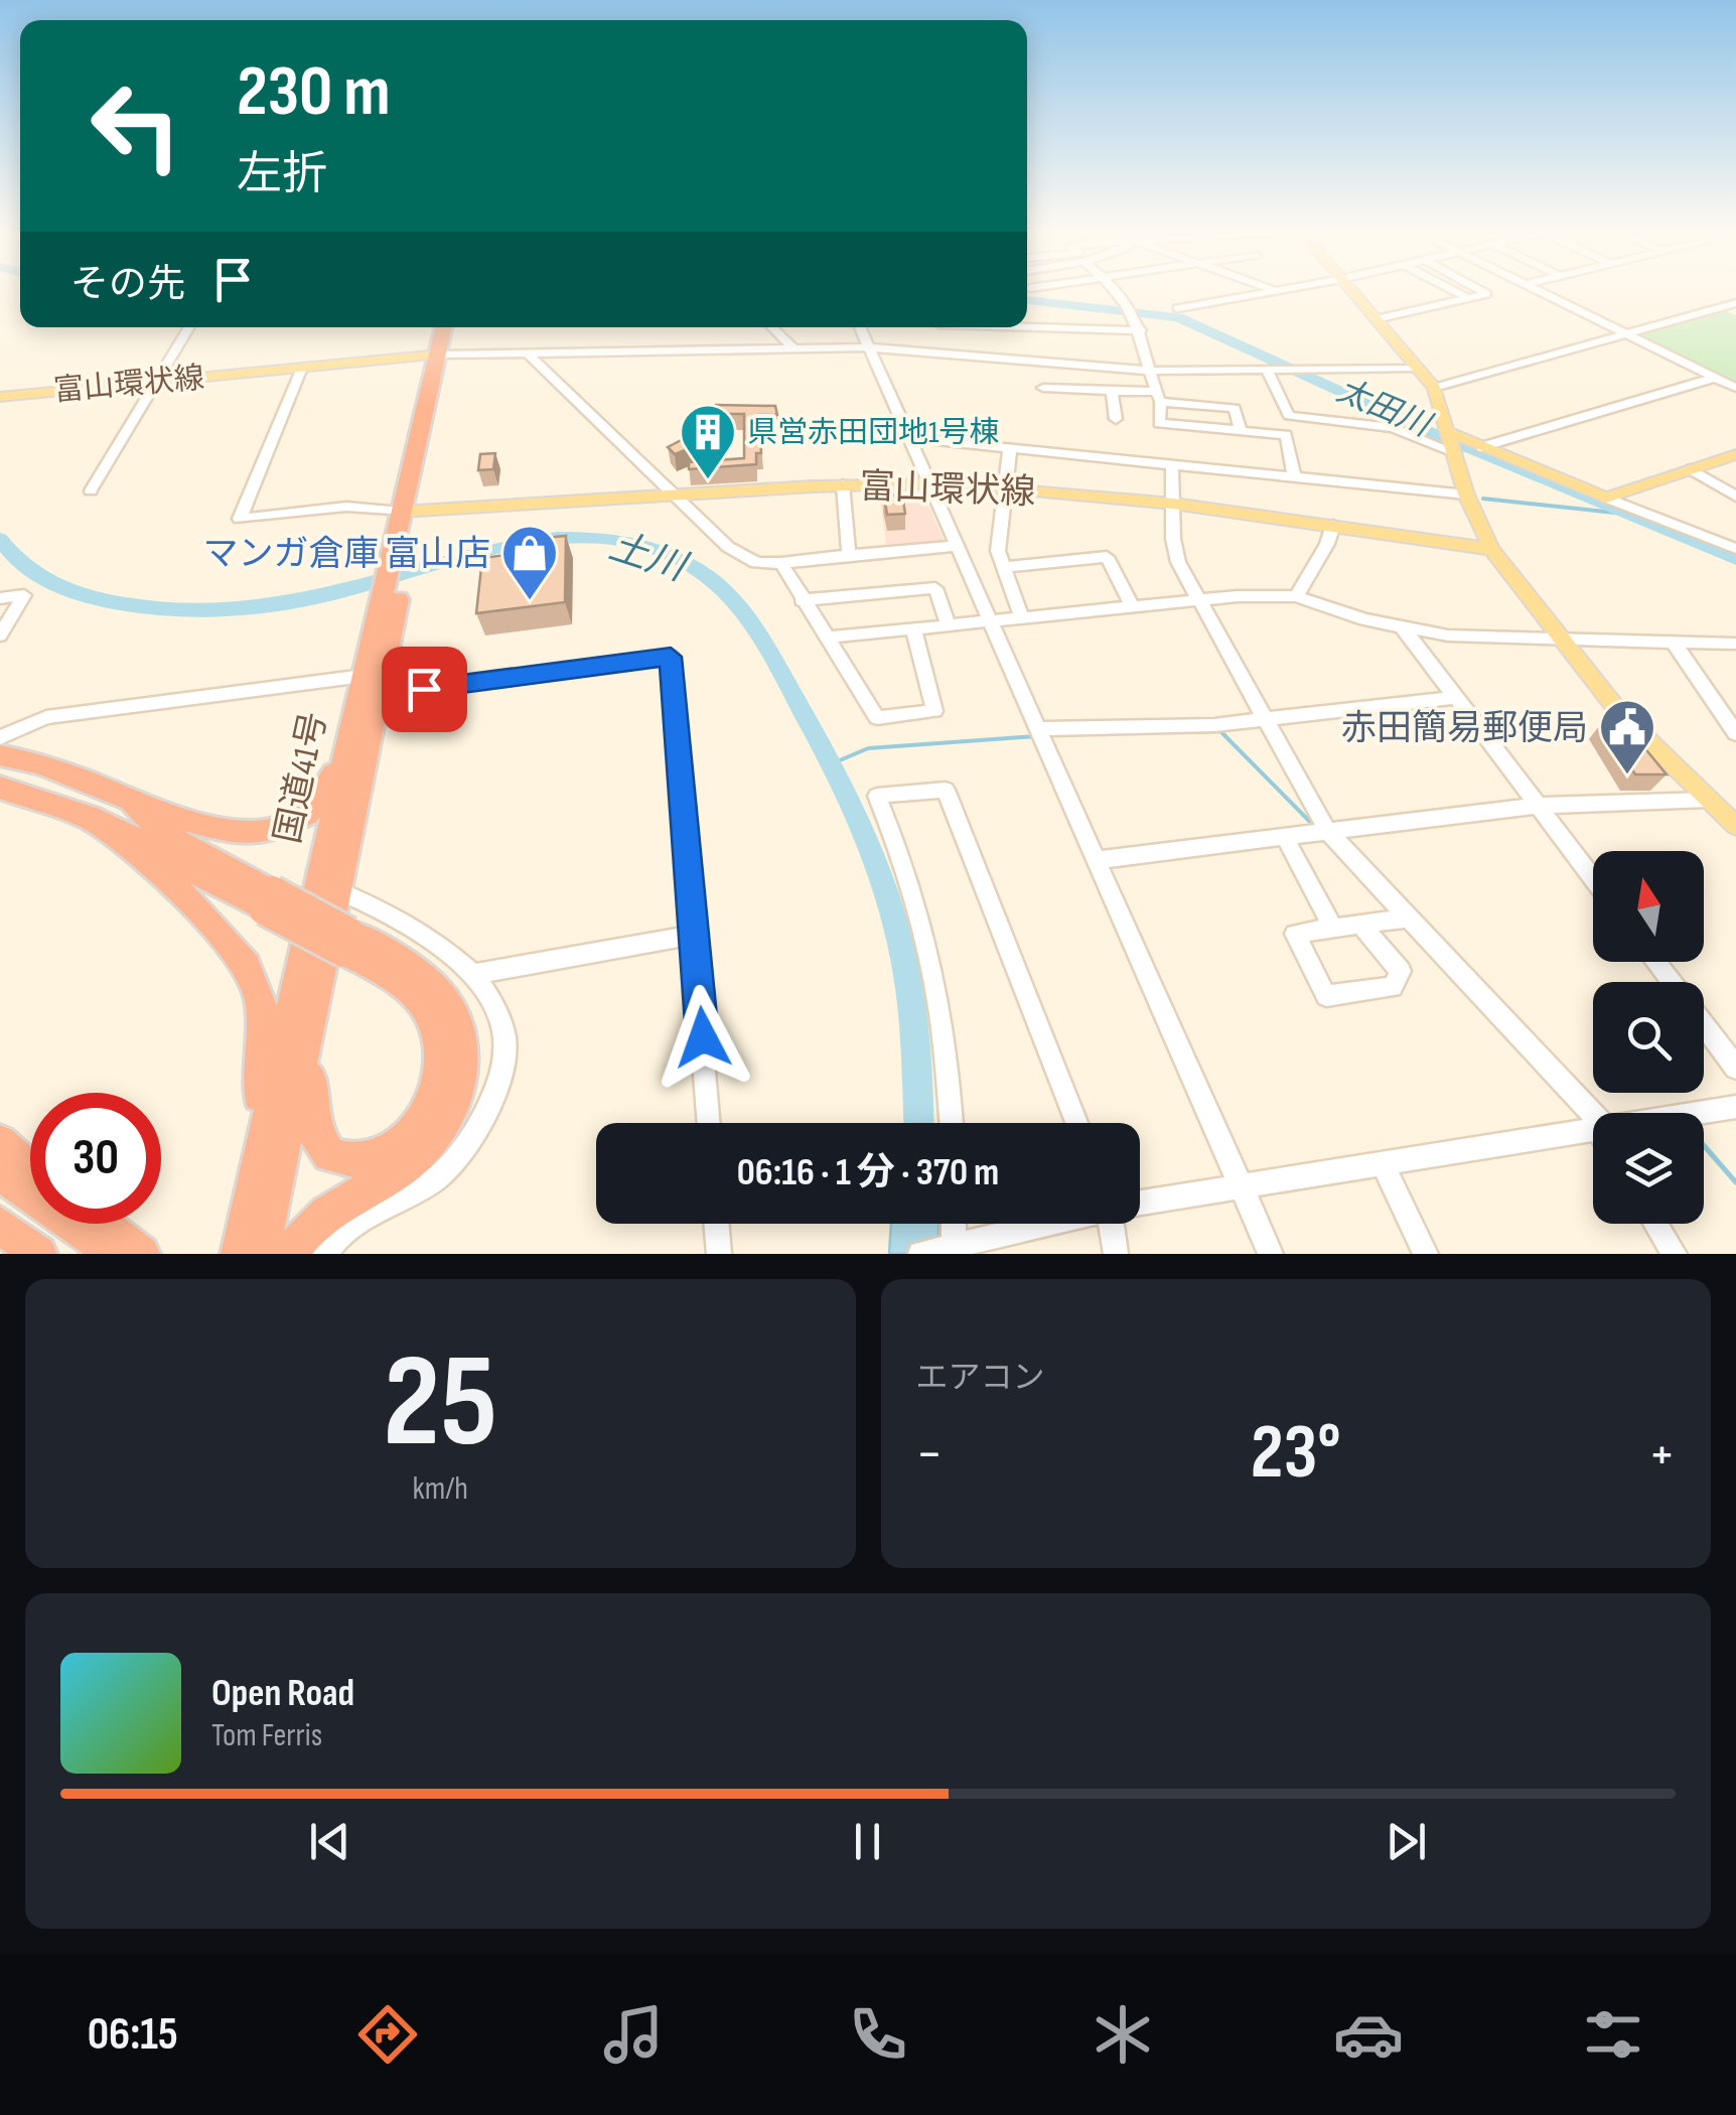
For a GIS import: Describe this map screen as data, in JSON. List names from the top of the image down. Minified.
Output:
{"streets":{"highway":["国道41号"],"main road":["富山環状線"]},"crossings":[["富山環状線","国道41号"]],"water":["太田川","土川"],"places":{"building":["県営赤田団地1号棟"],"shop":["マンガ倉庫 富山店"],"public building":["赤田簡易郵便局"]},"north":"top","page":{"turn":["230 m","左折"],"then":"その先","limit":"30","trip":"06:16 · 1 分 · 370 m","tile":[["25","km/h"],"エアコン"],"heat":["−","23°","+"],"song":["Open Road","Tom Ferris"],"tabs":"06:15"}}
